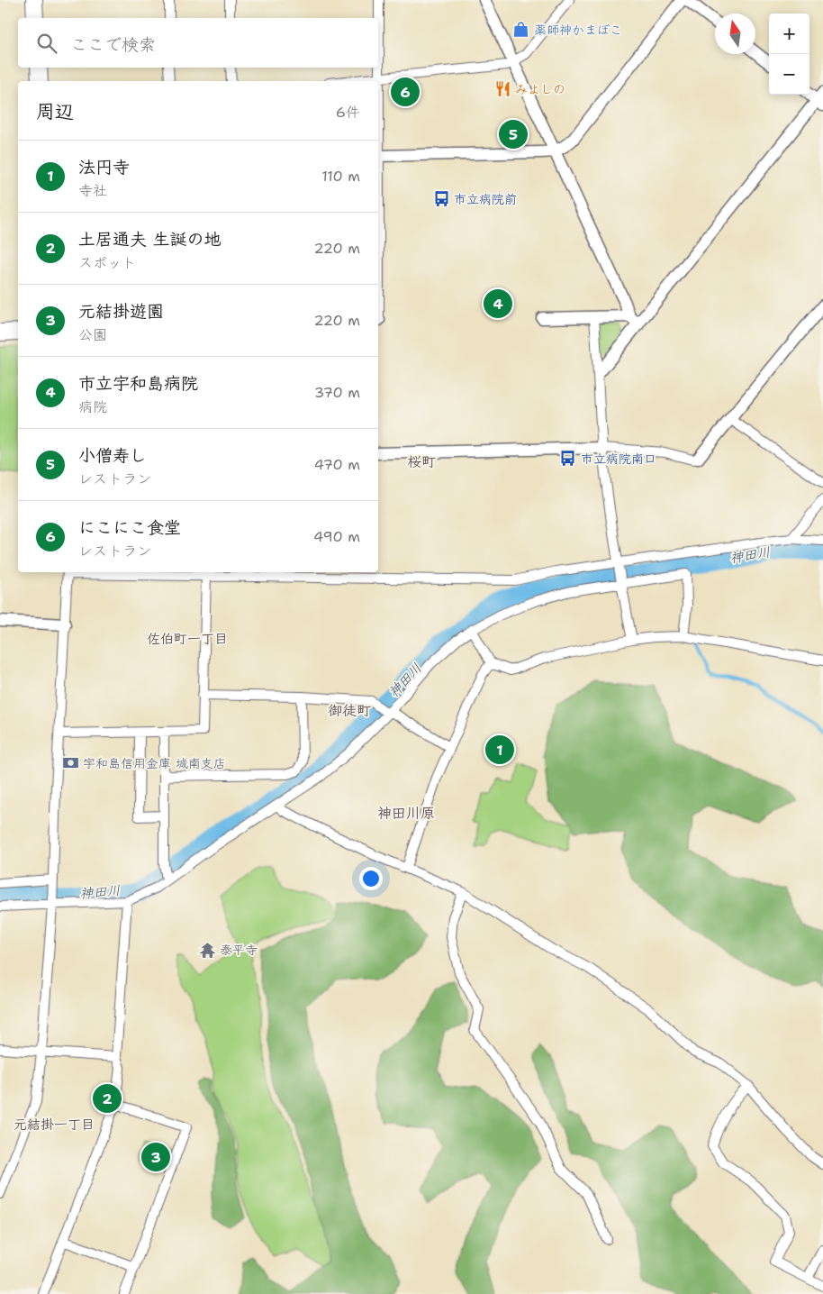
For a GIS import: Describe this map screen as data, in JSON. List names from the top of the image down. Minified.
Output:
{"districts":["桜町","佐伯町一丁目","御徒町","神田川原","元結掛一丁目"],"water":["神田川"],"places":{"shop":["薬師神かまぼこ"],"restaurant":["みよしの"],"bus stop":["市立病院前","市立病院南口"],"bank":["宇和島信用金庫 城南支店"],"temple":["泰平寺"]},"north":"top","page":{"map_buttons":["+","−"],"search":"ここで検索","pins":["6","5","4","1","2","3"],"heading":["周辺","6件"],"list":[{"mark":"1","name":"法円寺","note":"寺社","value":"110 m"},{"mark":"2","name":"土居通夫 生誕の地","note":"スポット","value":"220 m"},{"mark":"3","name":"元結掛遊園","note":"公園","value":"220 m"},{"mark":"4","name":"市立宇和島病院","note":"病院","value":"370 m"},{"mark":"5","name":"小僧寿し","note":"レストラン","value":"470 m"},{"mark":"6","name":"にこにこ食堂","note":"レストラン","value":"490 m"}]}}
